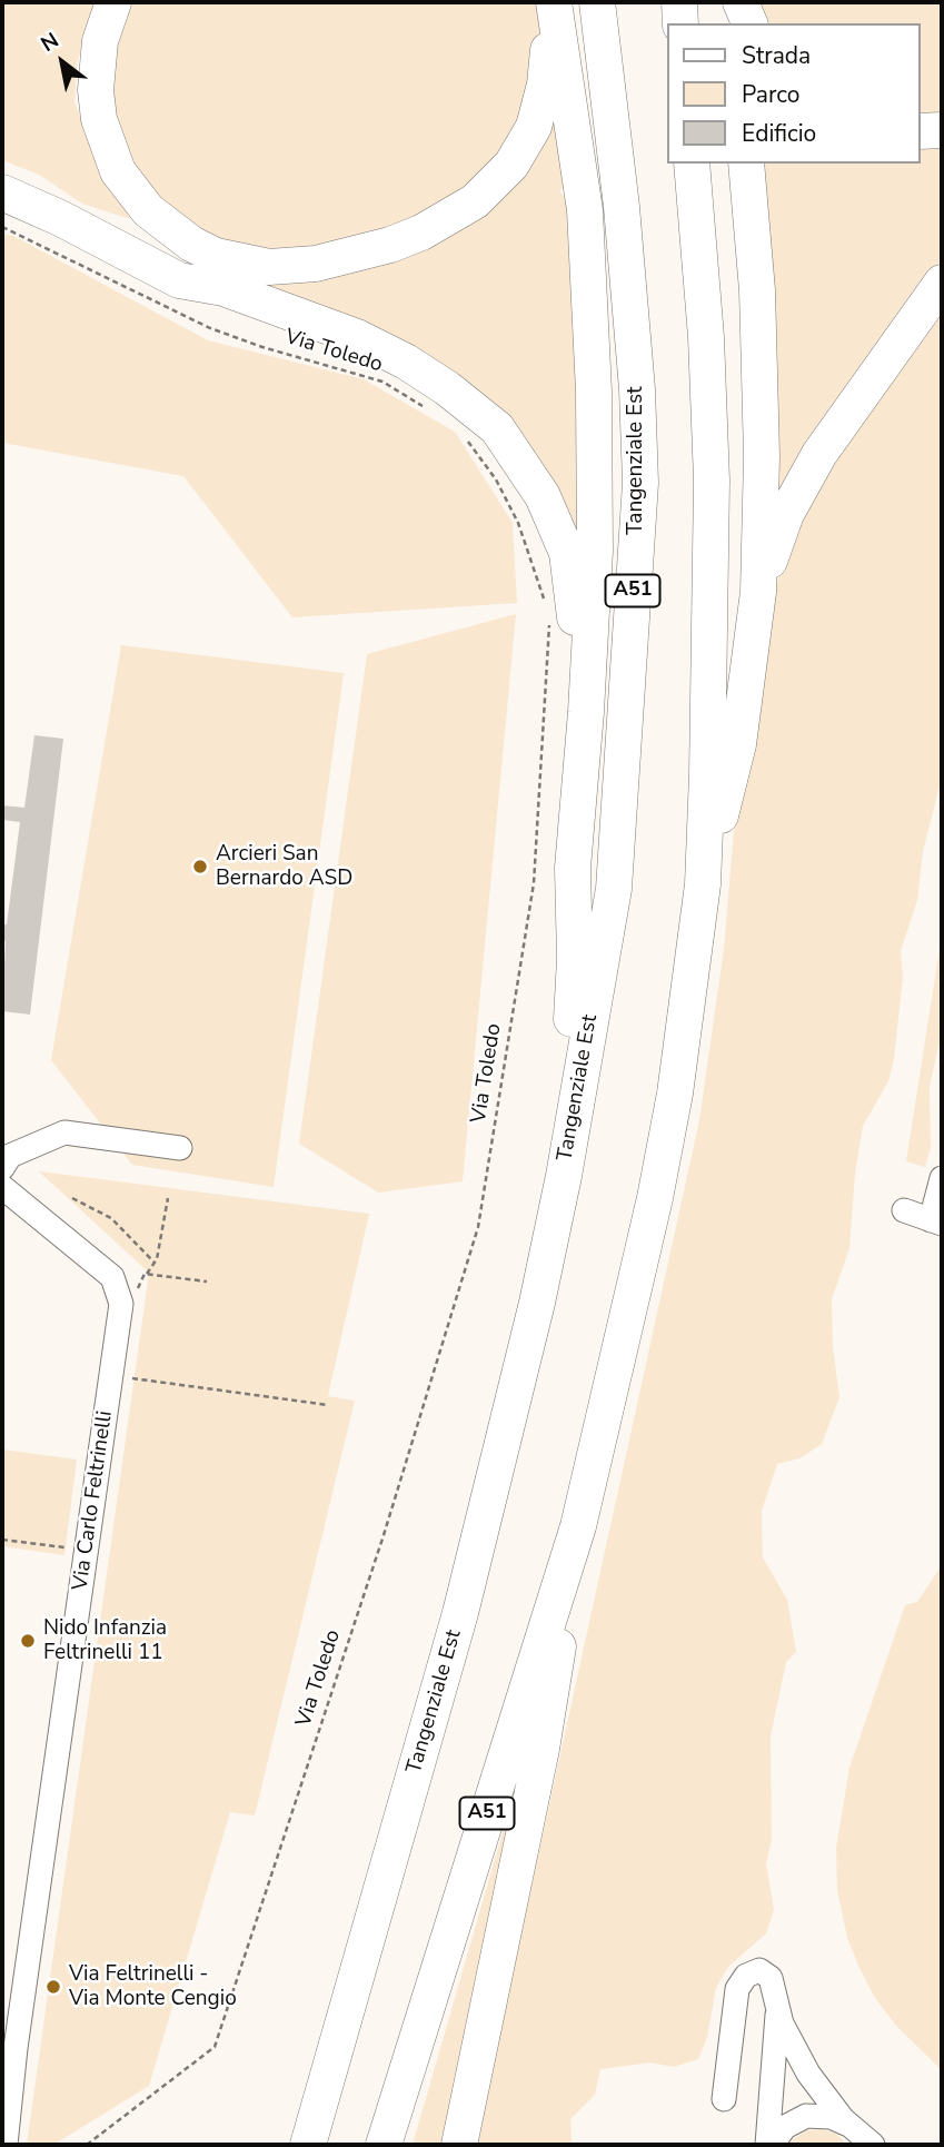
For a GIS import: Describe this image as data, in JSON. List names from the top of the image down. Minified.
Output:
{"streets":{"highway":["Tangenziale Est","A51"],"street":["Via Carlo Feltrinelli"],"path":["Via Toledo"]},"places":["Arcieri San Bernardo ASD","Nido Infanzia Feltrinelli 11","Via Feltrinelli - Via Monte Cengio"],"legend":["Strada","Parco","Edificio"],"north":"top left"}
